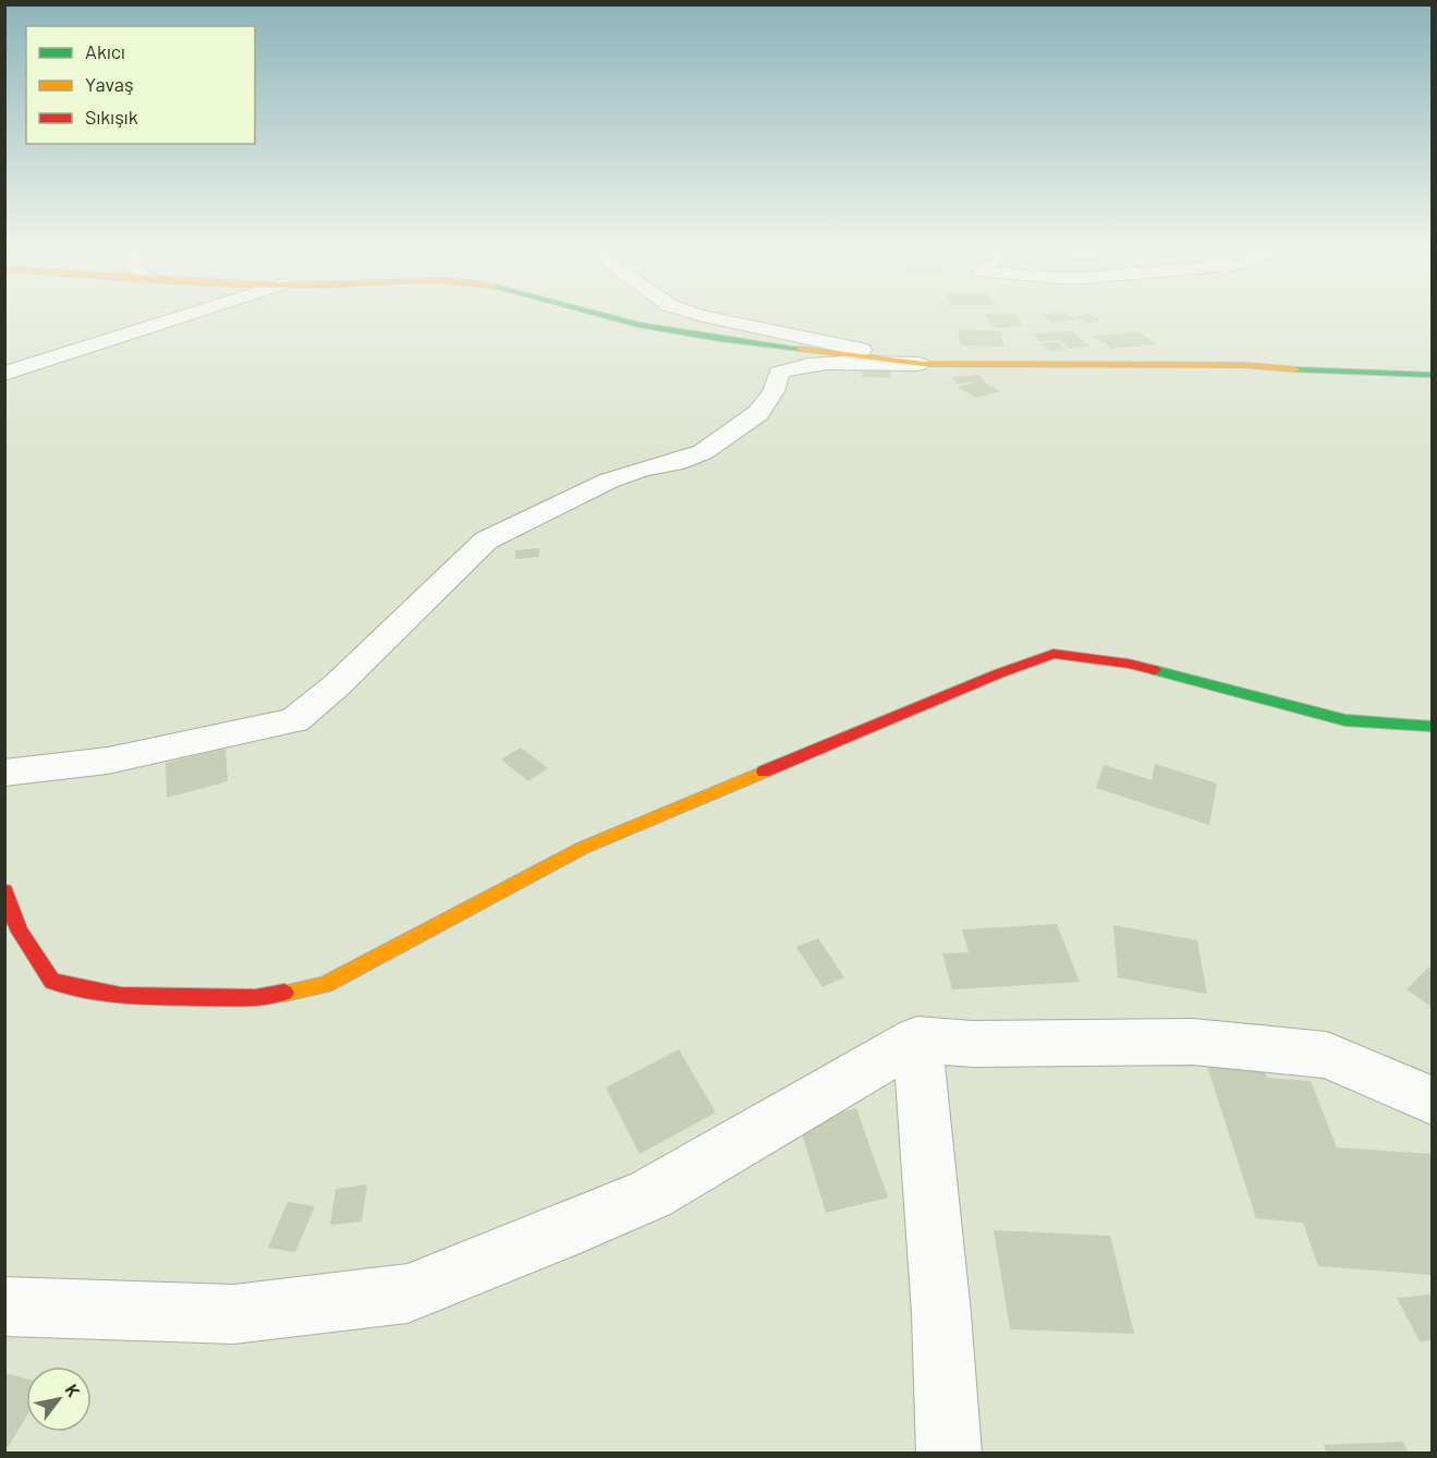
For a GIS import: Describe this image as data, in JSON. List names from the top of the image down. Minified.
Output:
{"legend":["Akıcı","Yavaş","Sıkışık"],"north":"top right"}
